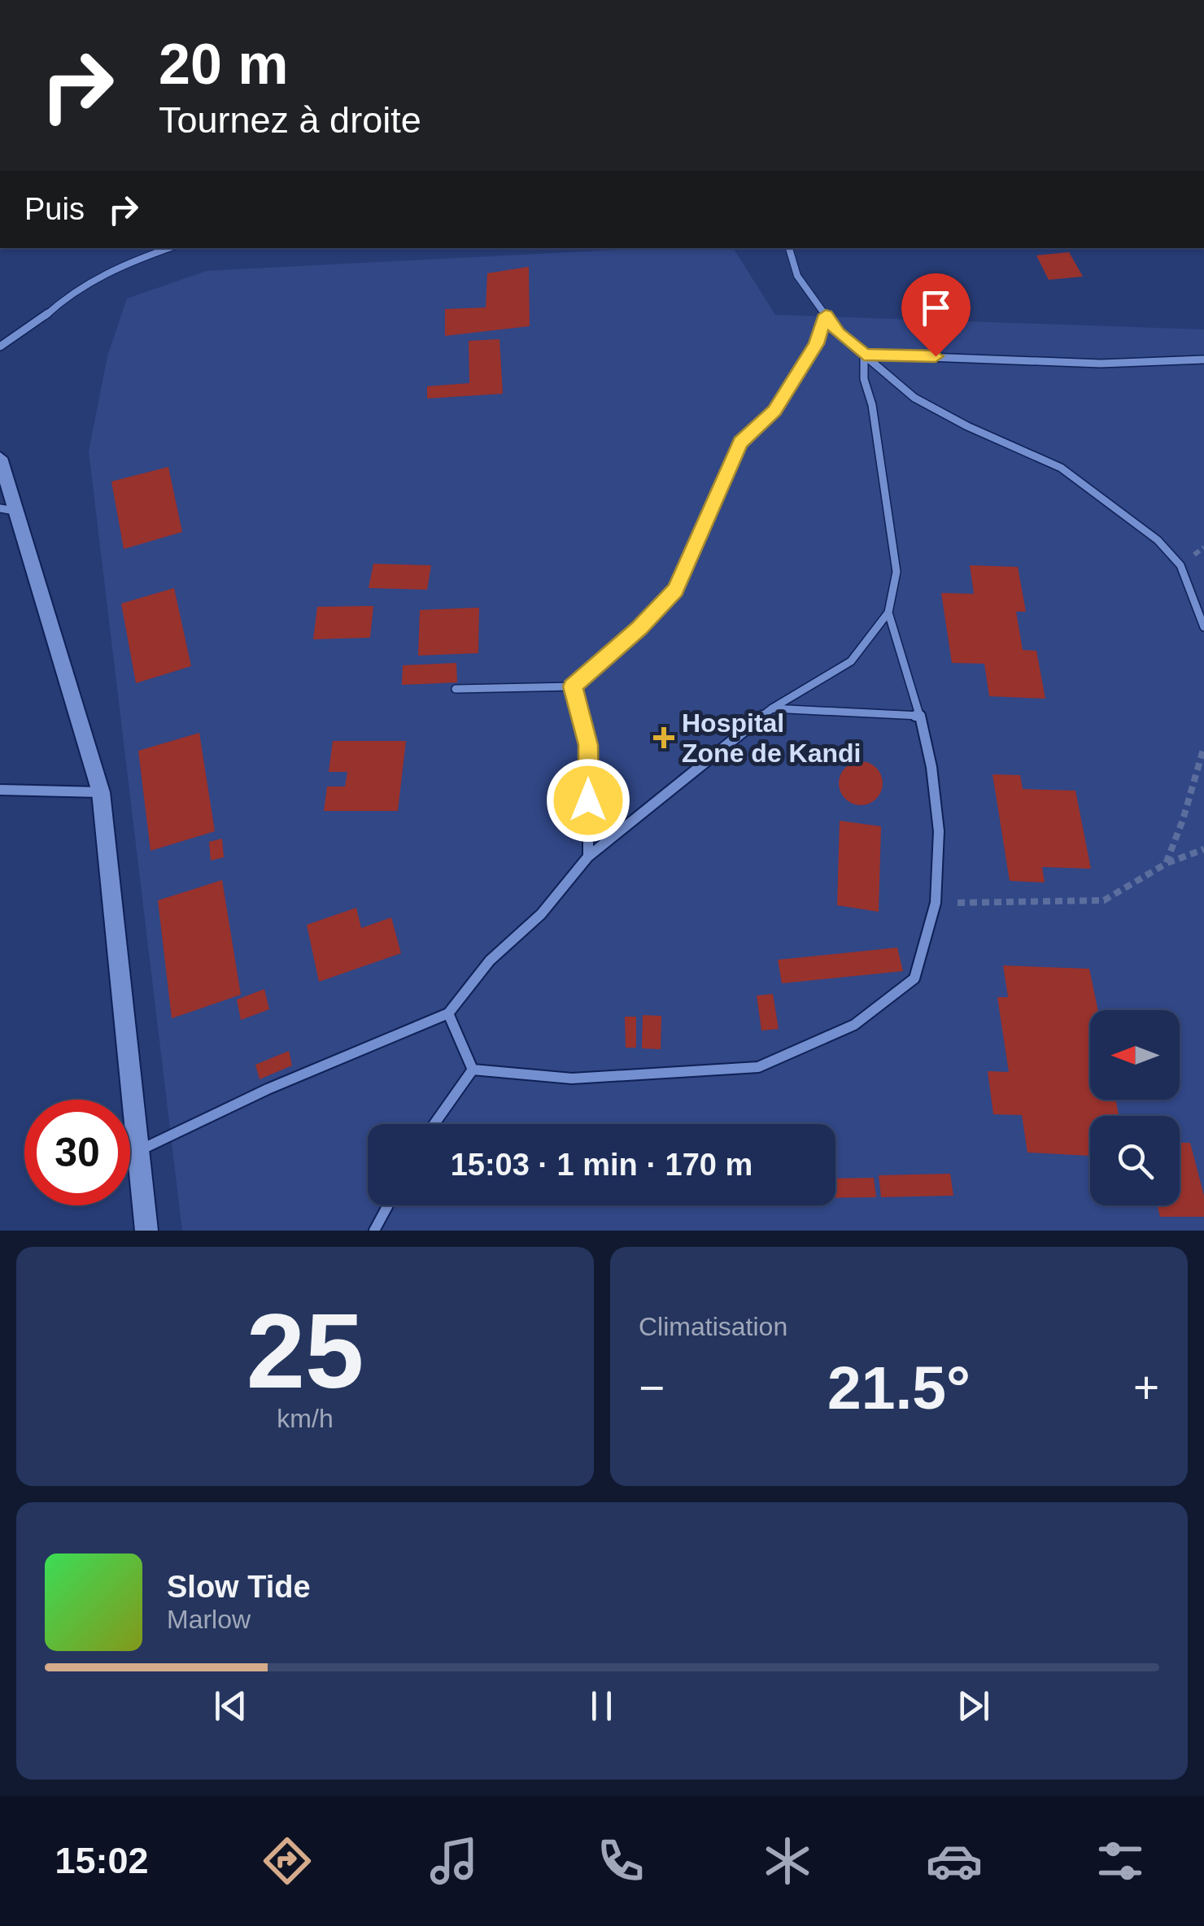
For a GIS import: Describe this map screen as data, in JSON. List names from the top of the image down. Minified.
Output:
{"places":{"health":["Hospital Zone de Kandi"]},"north":"left","page":{"turn":["20 m","Tournez à droite"],"then":"Puis","limit":"30","trip":"15:03 · 1 min · 170 m","tile":[["25","km/h"],"Climatisation"],"heat":["−","21.5°","+"],"song":["Slow Tide","Marlow"],"tabs":"15:02"}}
